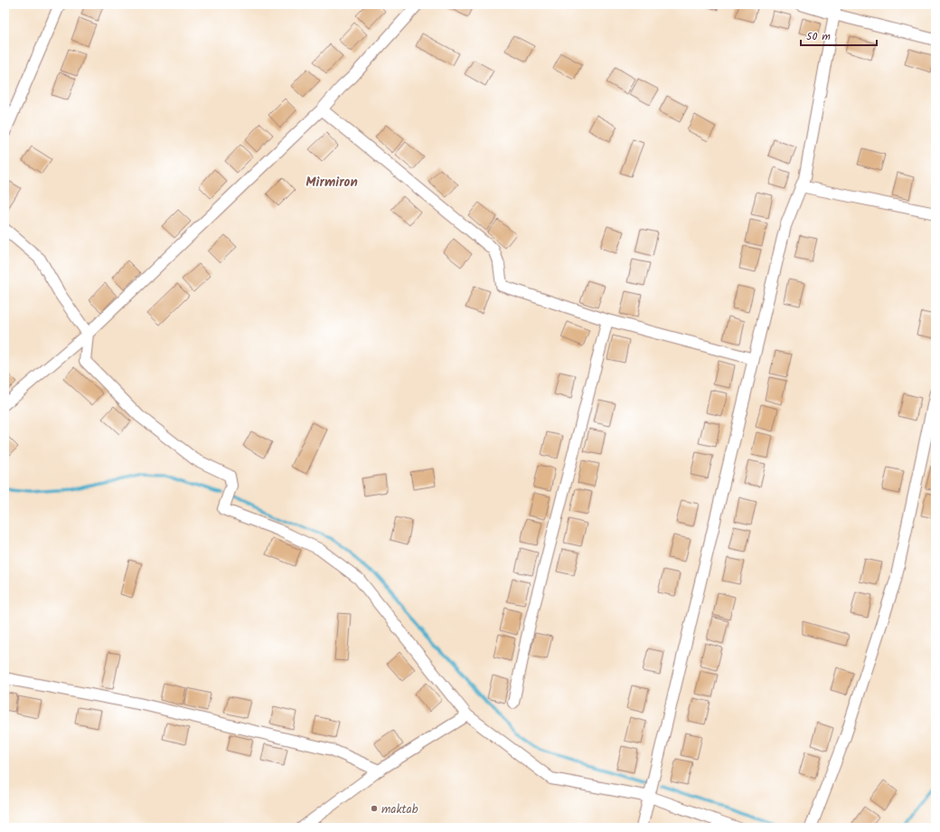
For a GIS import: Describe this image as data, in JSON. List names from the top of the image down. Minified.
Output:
{"districts":["Mirmiron"],"places":["maktab"],"scale_bar":"50 m"}
